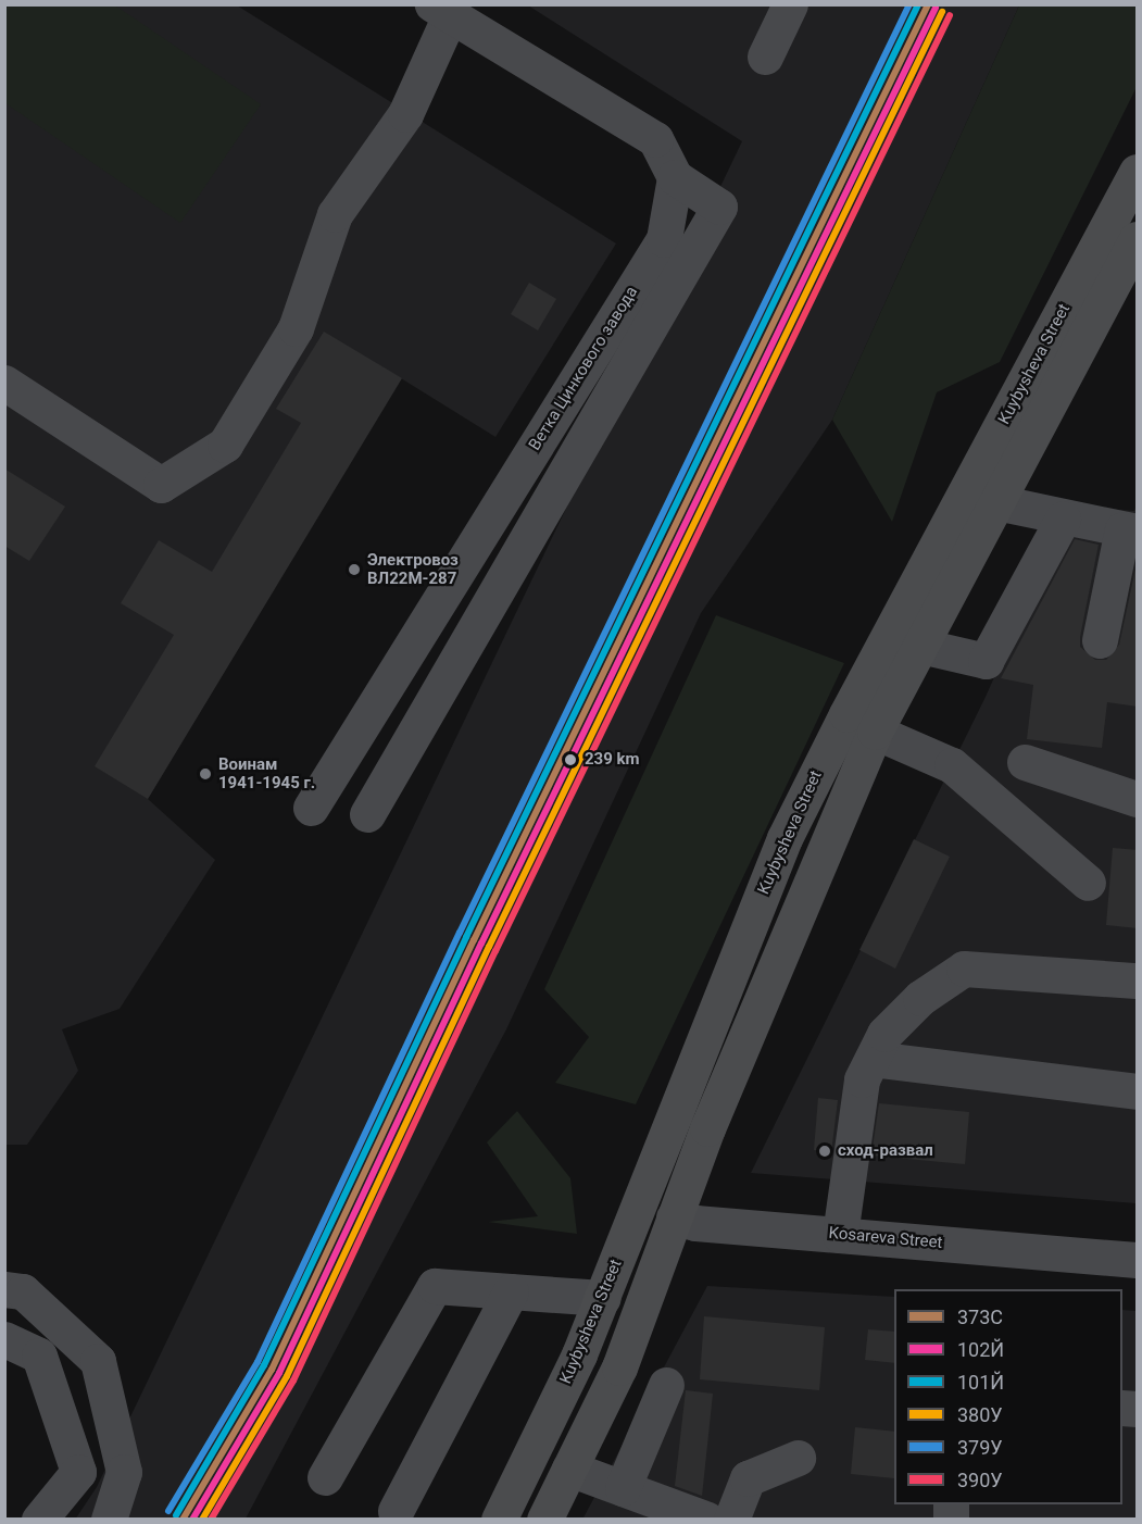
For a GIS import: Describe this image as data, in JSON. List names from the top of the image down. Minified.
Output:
{"streets":{"main road":["Kuybysheva Street","Kosareva Street"],"street":["Ветка Цинкового завода"]},"crossings":[["Kuybysheva Street","Kosareva Street"]],"places":["Электровоз ВЛ22М-287","239 km","Воинам 1941-1945 г.","сход-развал"],"lines":["transit line 373C","transit line 101Й","transit line 379У","transit line 102Й","transit line 380У","transit line 390У"],"legend":["373C","102Й","101Й","380У","379У","390У"]}
